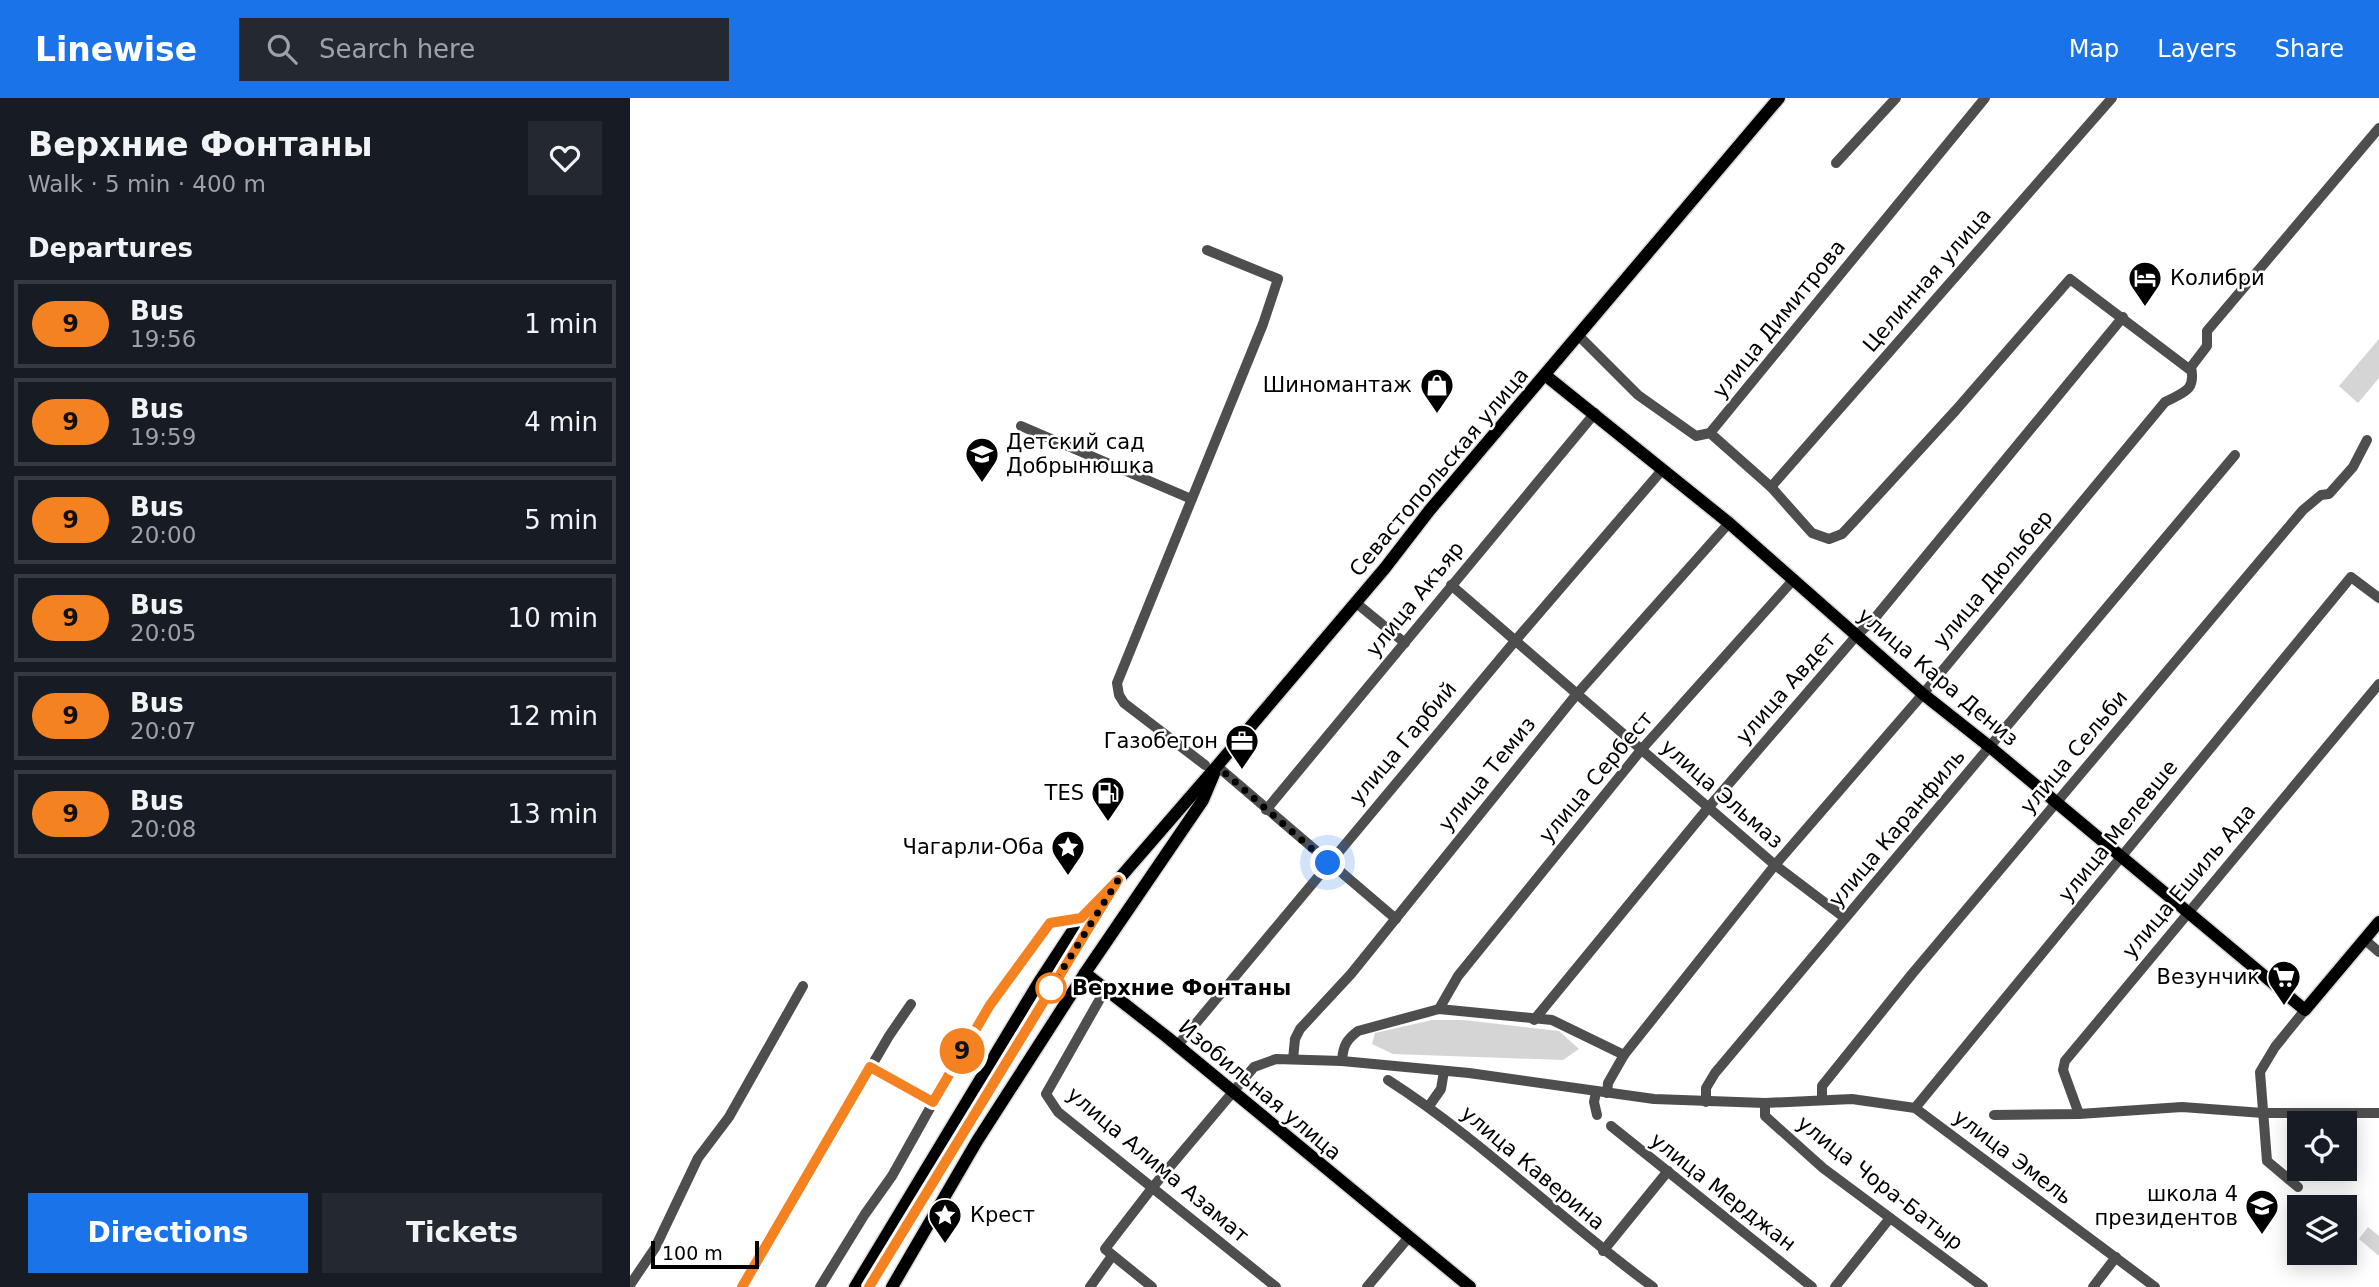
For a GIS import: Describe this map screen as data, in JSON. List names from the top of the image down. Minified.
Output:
{"streets":{"main road":["Севастопольская улица","улица Кара Дениз","Изобильная улица"],"street":["Целинная улица","улица Димитрова","улица Дюльбер","улица Акъяр","улица Авдет","улица Гарбий","улица Сельби","улица Темиз","улица Сербест","улица Эльмаз","улица Каранфиль","улица Мелевше","улица Ешиль Ада","улица Эмель","улица Алима Азамат","улица Каверина","улица Чора-Батыр","улица Мерджан"]},"crossings":[["Севастопольская улица","улица Кара Дениз"],["улица Дюльбер","улица Кара Дениз"],["улица Дюльбер","улица Эльмаз"],["улица Акъяр","улица Кара Дениз"],["улица Акъяр","улица Эльмаз"],["улица Кара Дениз","улица Авдет"],["улица Кара Дениз","улица Гарбий"],["улица Кара Дениз","улица Сельби"],["улица Кара Дениз","улица Темиз"],["улица Кара Дениз","улица Сербест"],["улица Кара Дениз","улица Каранфиль"],["улица Кара Дениз","улица Мелевше"],["улица Кара Дениз","улица Ешиль Ада"],["улица Авдет","улица Эльмаз"],["улица Гарбий","улица Эльмаз"],["улица Гарбий","Изобильная улица"],["улица Темиз","улица Эльмаз"],["улица Сербест","улица Эльмаз"],["улица Эльмаз","улица Каранфиль"],["улица Мелевше","улица Эмель"],["Изобильная улица","улица Алима Азамат"]],"places":{"hotel":["Колибри"],"shop":["Шиномантаж"],"school or university":["Детский сад Добрынюшка","школа 4 президентов"],"office":["Газобетон"],"fuel station":["TES"],"place":["Чагарли-Оба","Крест"],"other":["Верхние Фонтаны"],"supermarket":["Везунчик"]},"lines":["bus line 9"],"scale_bar":"100 m","page":{"header":"Linewise","search":"Search here","nav":["Map","Layers","Share"],"heading":[["Верхние Фонтаны","Walk · 5 min · 400 m"],"Departures"],"on_map":"9","list":[{"mark":"9","name":"Bus","note":"19:56","value":"1 min"},{"mark":"9","name":"Bus","note":"19:59","value":"4 min"},{"mark":"9","name":"Bus","note":"20:00","value":"5 min"},{"mark":"9","name":"Bus","note":"20:05","value":"10 min"},{"mark":"9","name":"Bus","note":"20:07","value":"12 min"},{"mark":"9","name":"Bus","note":"20:08","value":"13 min"}],"buttons":["Directions","Tickets"],"scale":"100 m"}}
